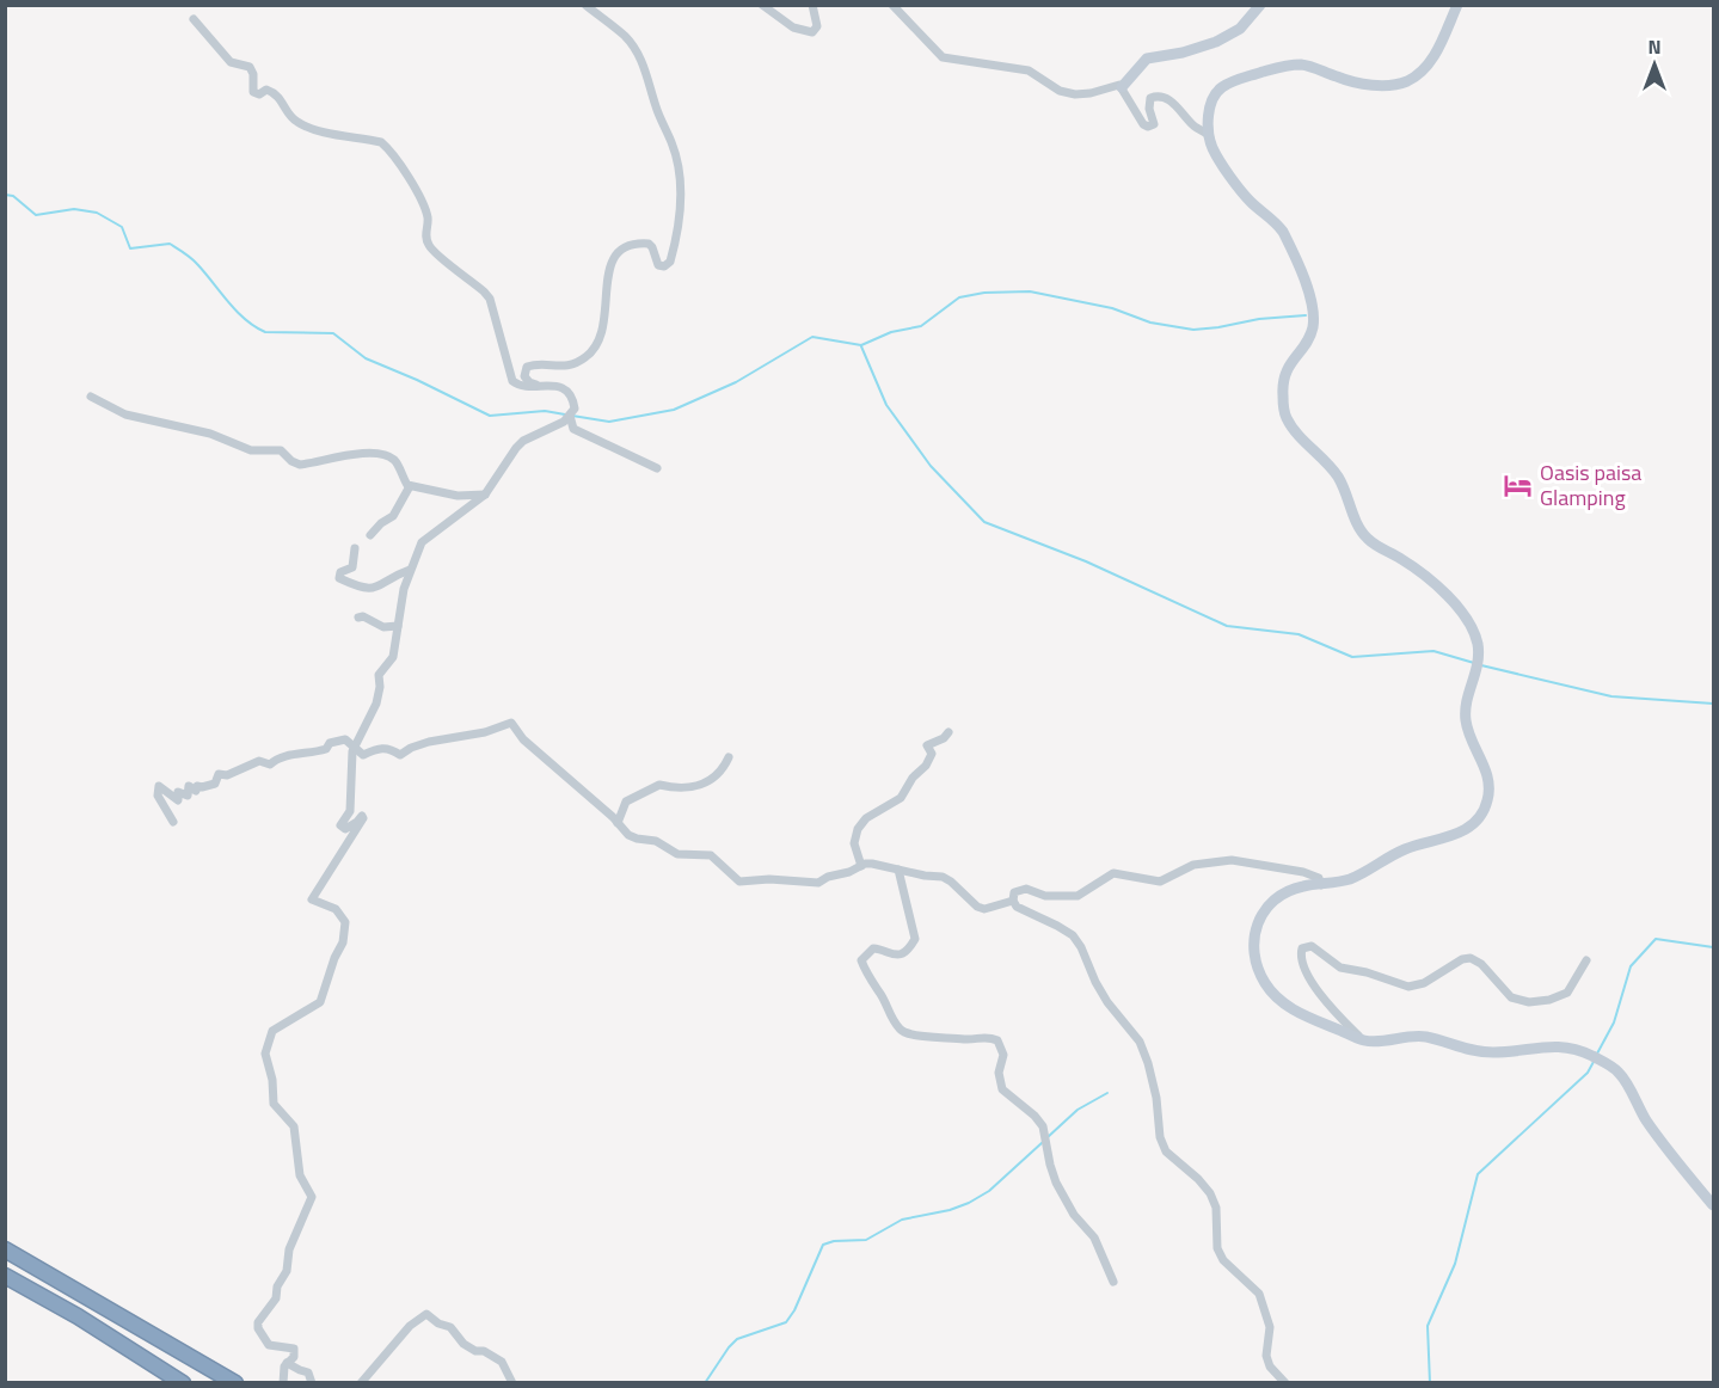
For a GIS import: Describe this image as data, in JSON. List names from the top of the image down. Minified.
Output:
{"places":{"hotel":["Oasis paisa Glamping"]},"north":"top"}
